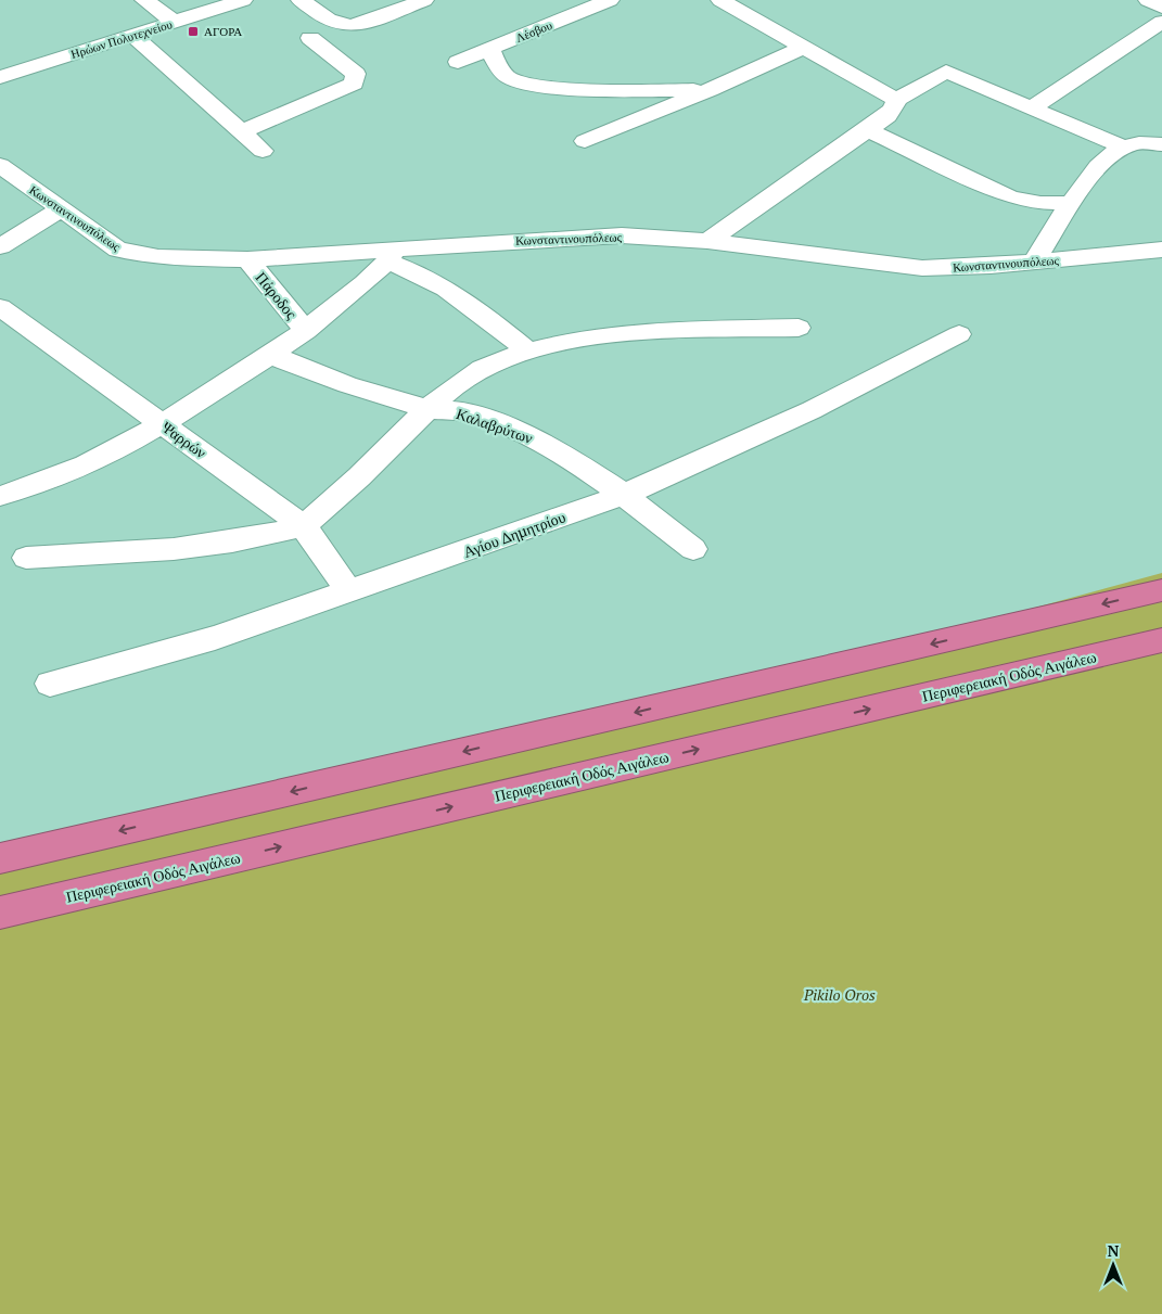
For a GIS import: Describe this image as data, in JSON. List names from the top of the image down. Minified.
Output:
{"streets":{"highway":["Περιφερειακή Οδός Αιγάλεω"],"street":["Λέσβου","Ηρώων Πολυτεχνείου","Κωνσταντινουπόλεως","Πάροδος","Καλαβρύτων","Ψαρρών","Αγίου Δημητρίου"]},"crossings":[["Κωνσταντινουπόλεως","Πάροδος"],["Καλαβρύτων","Αγίου Δημητρίου"],["Ψαρρών","Αγίου Δημητρίου"]],"parks":["Pikilo Oros"],"places":{"transit":["ΑΓΟΡΑ"]},"north":"top"}
